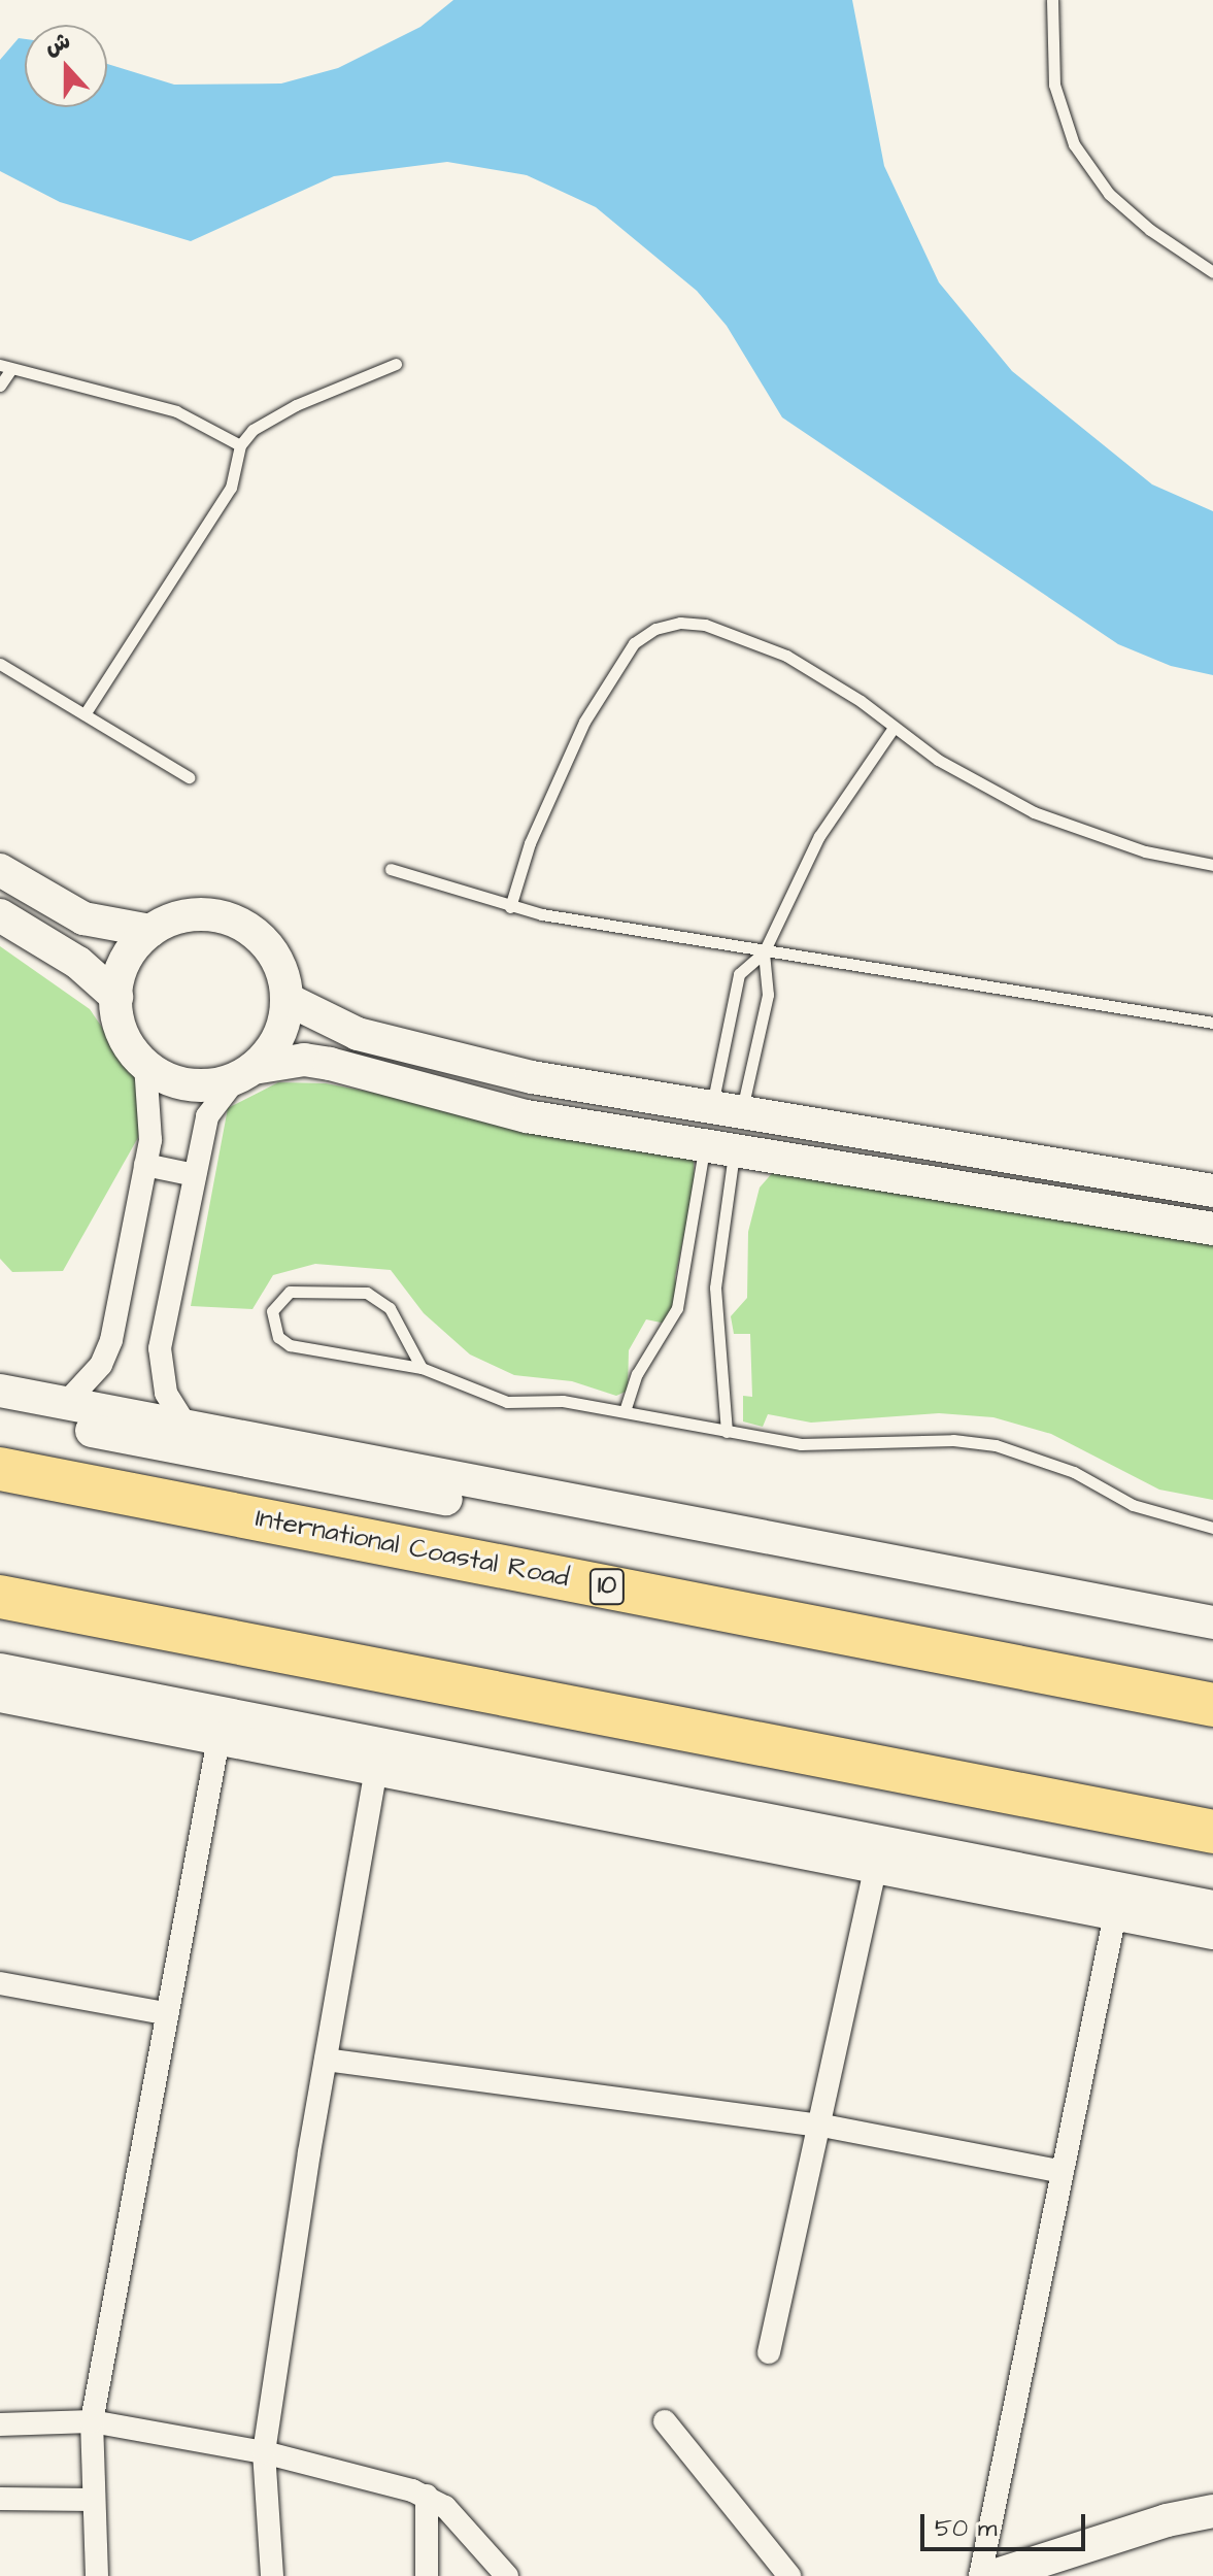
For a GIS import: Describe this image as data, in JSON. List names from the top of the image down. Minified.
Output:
{"streets":{"highway":["International Coastal Road","10"]},"scale_bar":"50 m","north":"top"}
